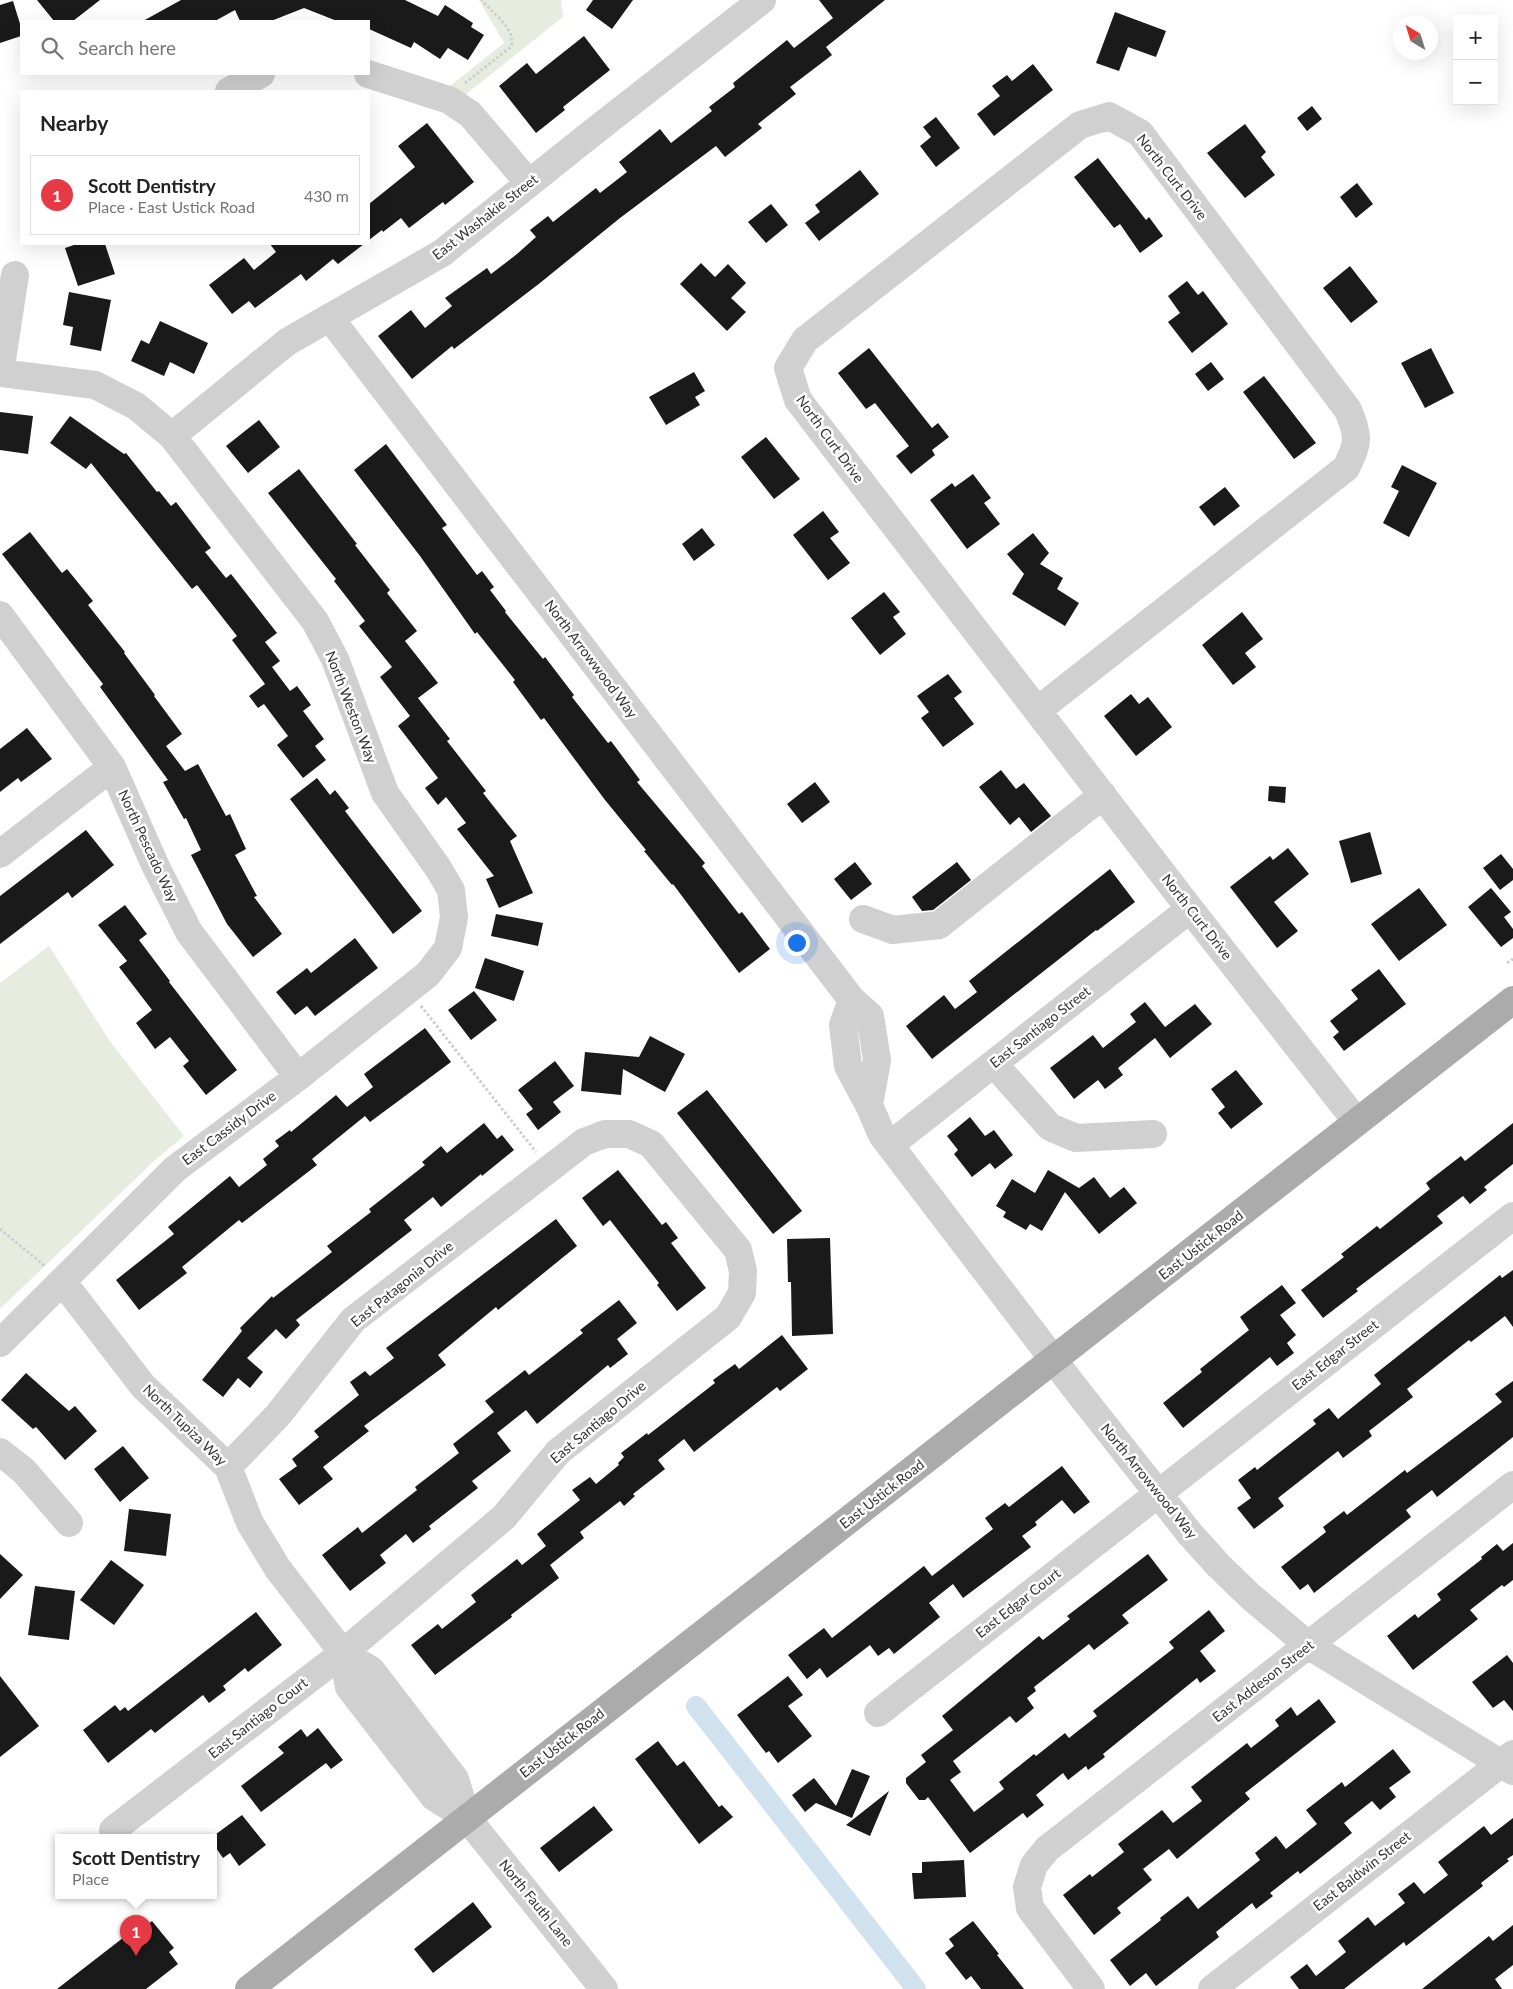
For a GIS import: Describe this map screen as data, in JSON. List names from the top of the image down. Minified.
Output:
{"streets":{"main road":["East Ustick Road"],"street":["North Curt Drive","East Washakie Street","North Arrowwood Way","North Weston Way","North Pescado Way","East Santiago Street","East Cassidy Drive","East Patagonia Drive","East Edgar Street","East Santiago Drive","North Tupiza Way","East Edgar Court","East Addeson Street","East Santiago Court","East Baldwin Street","North Fauth Lane"]},"crossings":[["North Curt Drive","East Santiago Street"],["North Curt Drive","East Ustick Road"],["East Washakie Street","North Arrowwood Way"],["East Washakie Street","North Weston Way"],["North Arrowwood Way","East Santiago Street"],["North Arrowwood Way","East Ustick Road"],["North Arrowwood Way","East Edgar Street"],["North Arrowwood Way","East Edgar Court"],["North Arrowwood Way","East Addeson Street"],["North Arrowwood Way","East Baldwin Street"],["North Weston Way","East Cassidy Drive"],["North Pescado Way","East Cassidy Drive"],["East Cassidy Drive","North Tupiza Way"],["East Ustick Road","North Tupiza Way"],["East Ustick Road","North Fauth Lane"],["East Patagonia Drive","East Santiago Drive"],["East Patagonia Drive","North Tupiza Way"],["East Edgar Street","East Edgar Court"],["East Santiago Drive","North Tupiza Way"],["East Santiago Drive","East Santiago Court"],["North Tupiza Way","East Santiago Court"],["North Tupiza Way","North Fauth Lane"]],"north":"top left","page":{"map_buttons":["+","−"],"search":"Search here","heading":"Nearby","list":[{"mark":"1","name":"Scott Dentistry","note":"Place · East Ustick Road","value":"430 m"}],"popup":["Scott Dentistry","Place"],"pins":"1"}}
